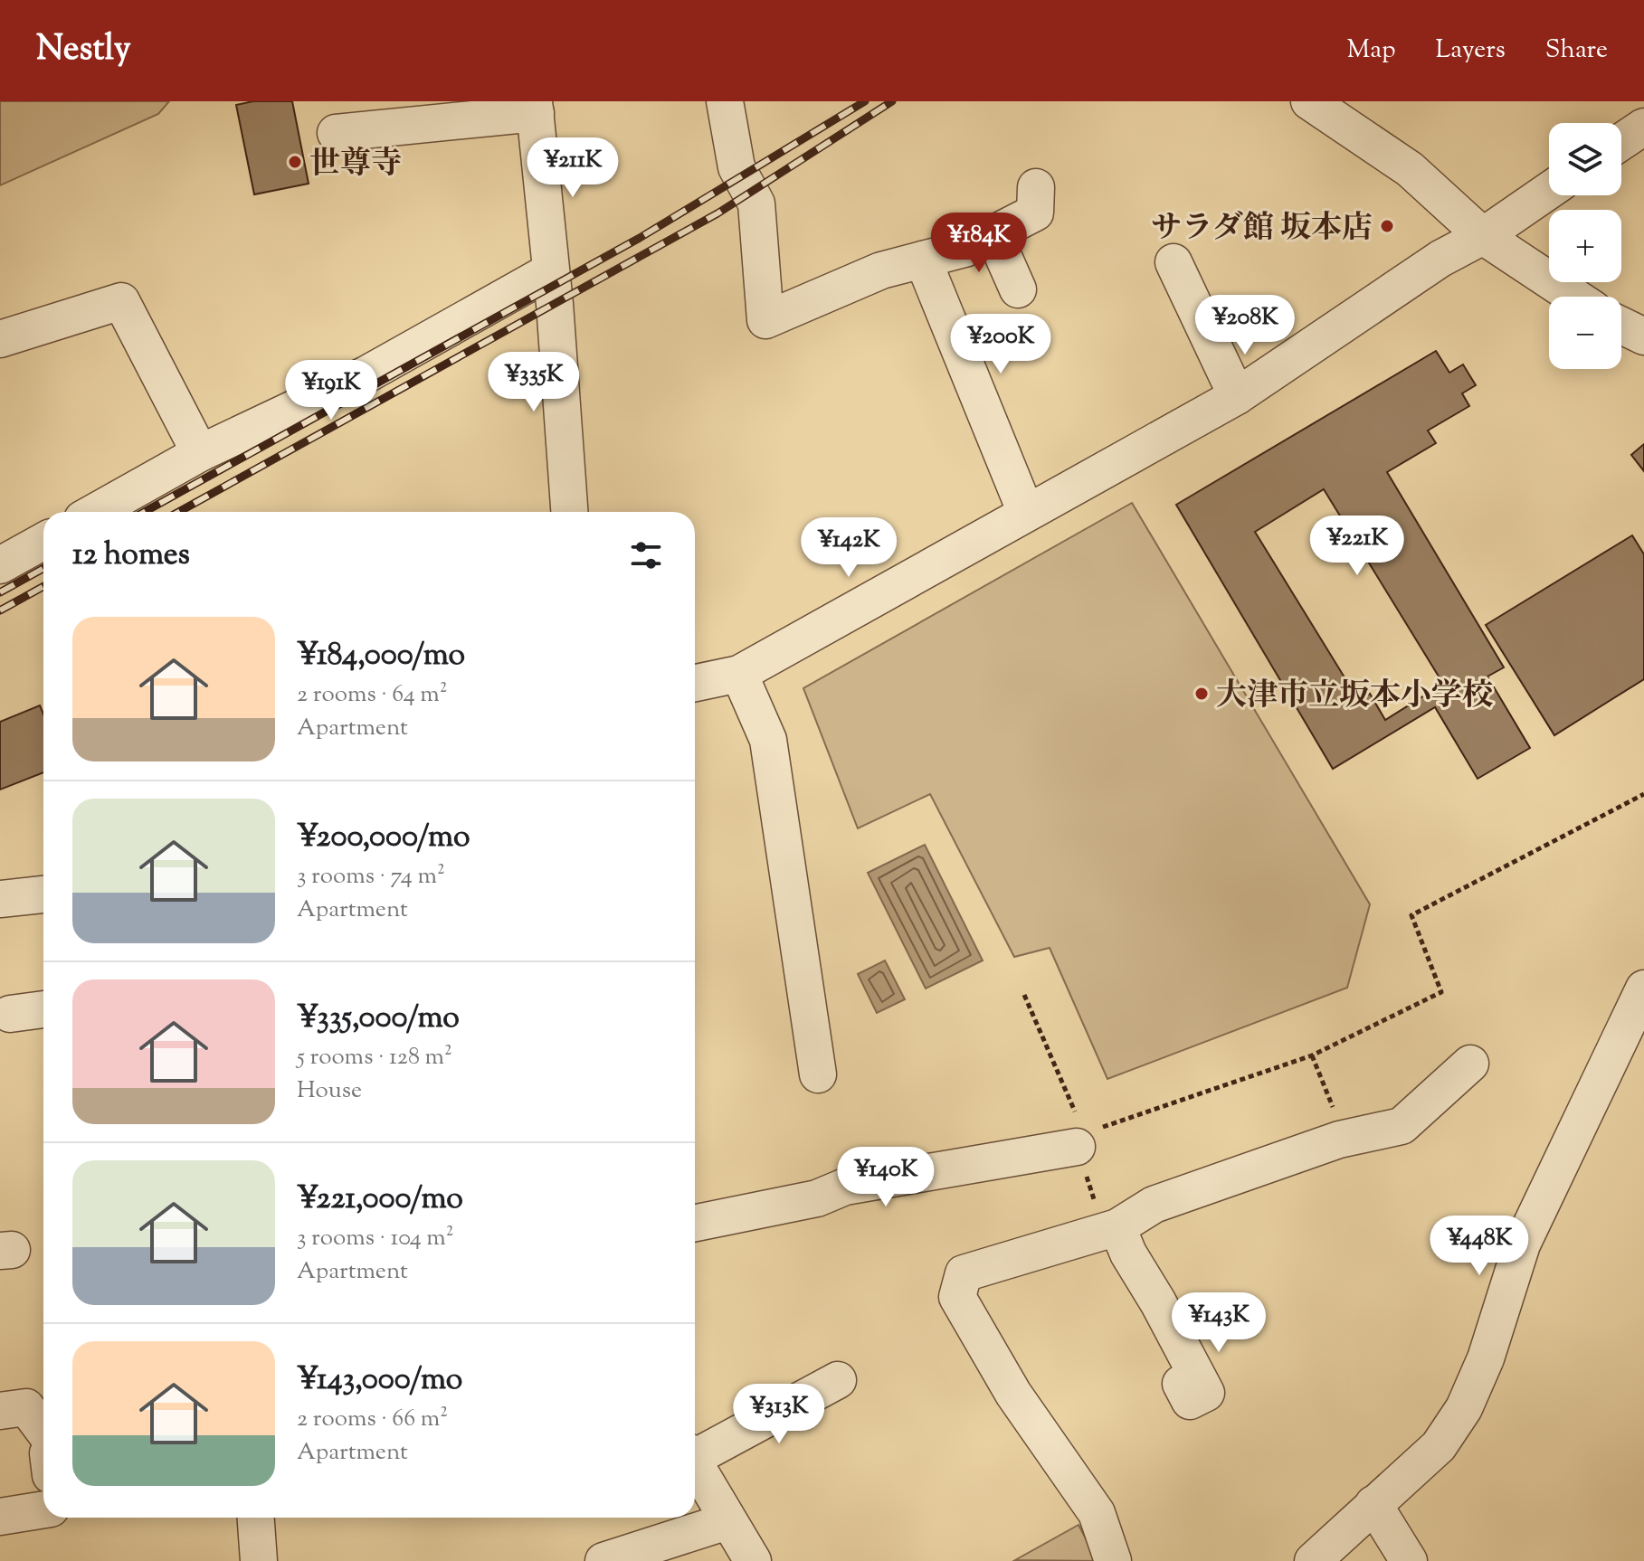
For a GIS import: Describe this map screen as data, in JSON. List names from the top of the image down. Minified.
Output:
{"places":["世尊寺","サラダ館 坂本店","大津市立坂本小学校"],"page":{"header":"Nestly","nav":["Map","Layers","Share"],"map_buttons":["+","−"],"price":["¥211K","¥184K","¥208K","¥200K","¥335K","¥191K","¥221K","¥142K","¥140K","¥448K","¥143K","¥313K"],"heading":"12 homes","list":[{"name":"¥184,000/mo","note":"2 rooms · 64 m² · Apartment"},{"name":"¥200,000/mo","note":"3 rooms · 74 m² · Apartment"},{"name":"¥335,000/mo","note":"5 rooms · 128 m² · House"},{"name":"¥221,000/mo","note":"3 rooms · 104 m² · Apartment"},{"name":"¥143,000/mo","note":"2 rooms · 66 m² · Apartment"}]}}
